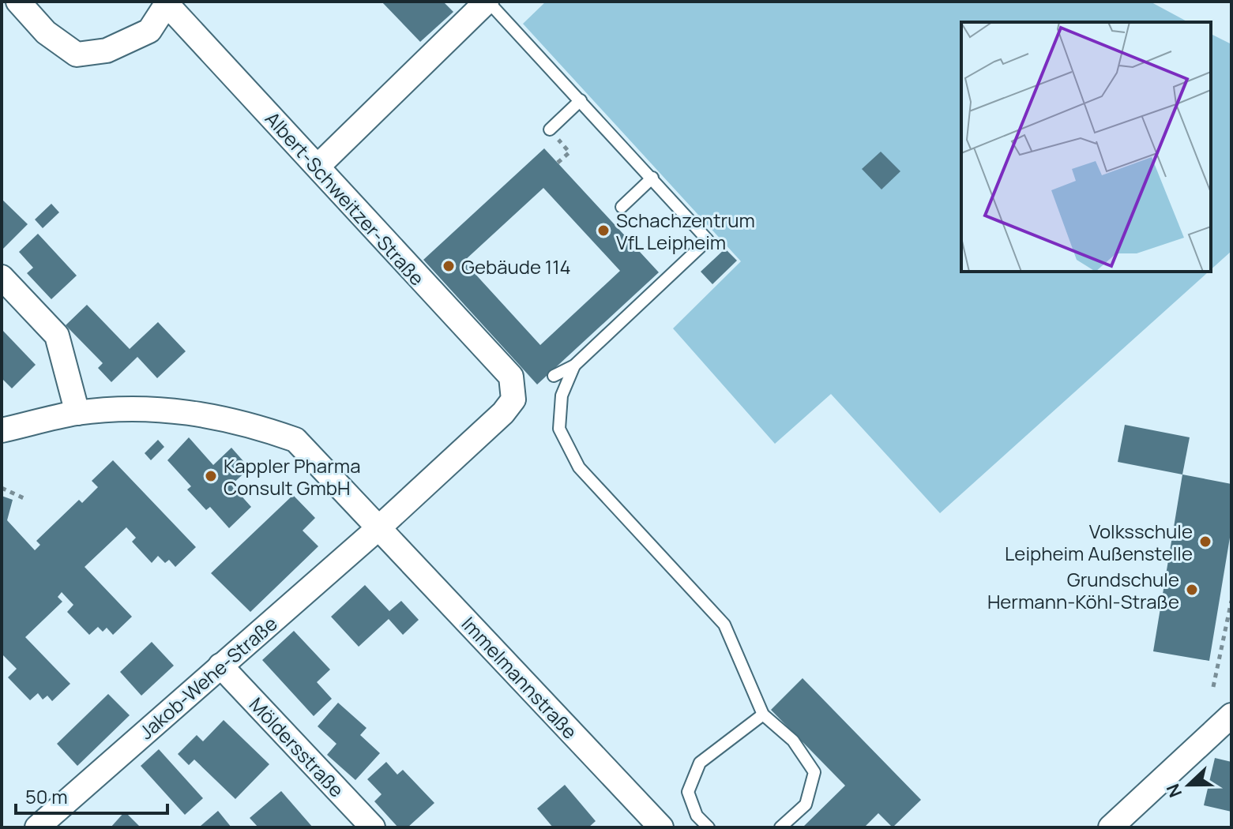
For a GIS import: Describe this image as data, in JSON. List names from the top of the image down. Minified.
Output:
{"streets":{"street":["Albert-Schweitzer-Straße","Jakob-Wehe-Straße","Immelmannstraße","Möldersstraße"]},"crossings":[["Albert-Schweitzer-Straße","Jakob-Wehe-Straße"],["Albert-Schweitzer-Straße","Immelmannstraße"],["Jakob-Wehe-Straße","Immelmannstraße"],["Jakob-Wehe-Straße","Möldersstraße"]],"places":["Schachzentrum VfL Leipheim","Gebäude 114","Kappler Pharma Consult GmbH","Volksschule Leipheim Außenstelle","Grundschule Hermann-Köhl-Straße"],"scale_bar":"50 m","north":"left"}
